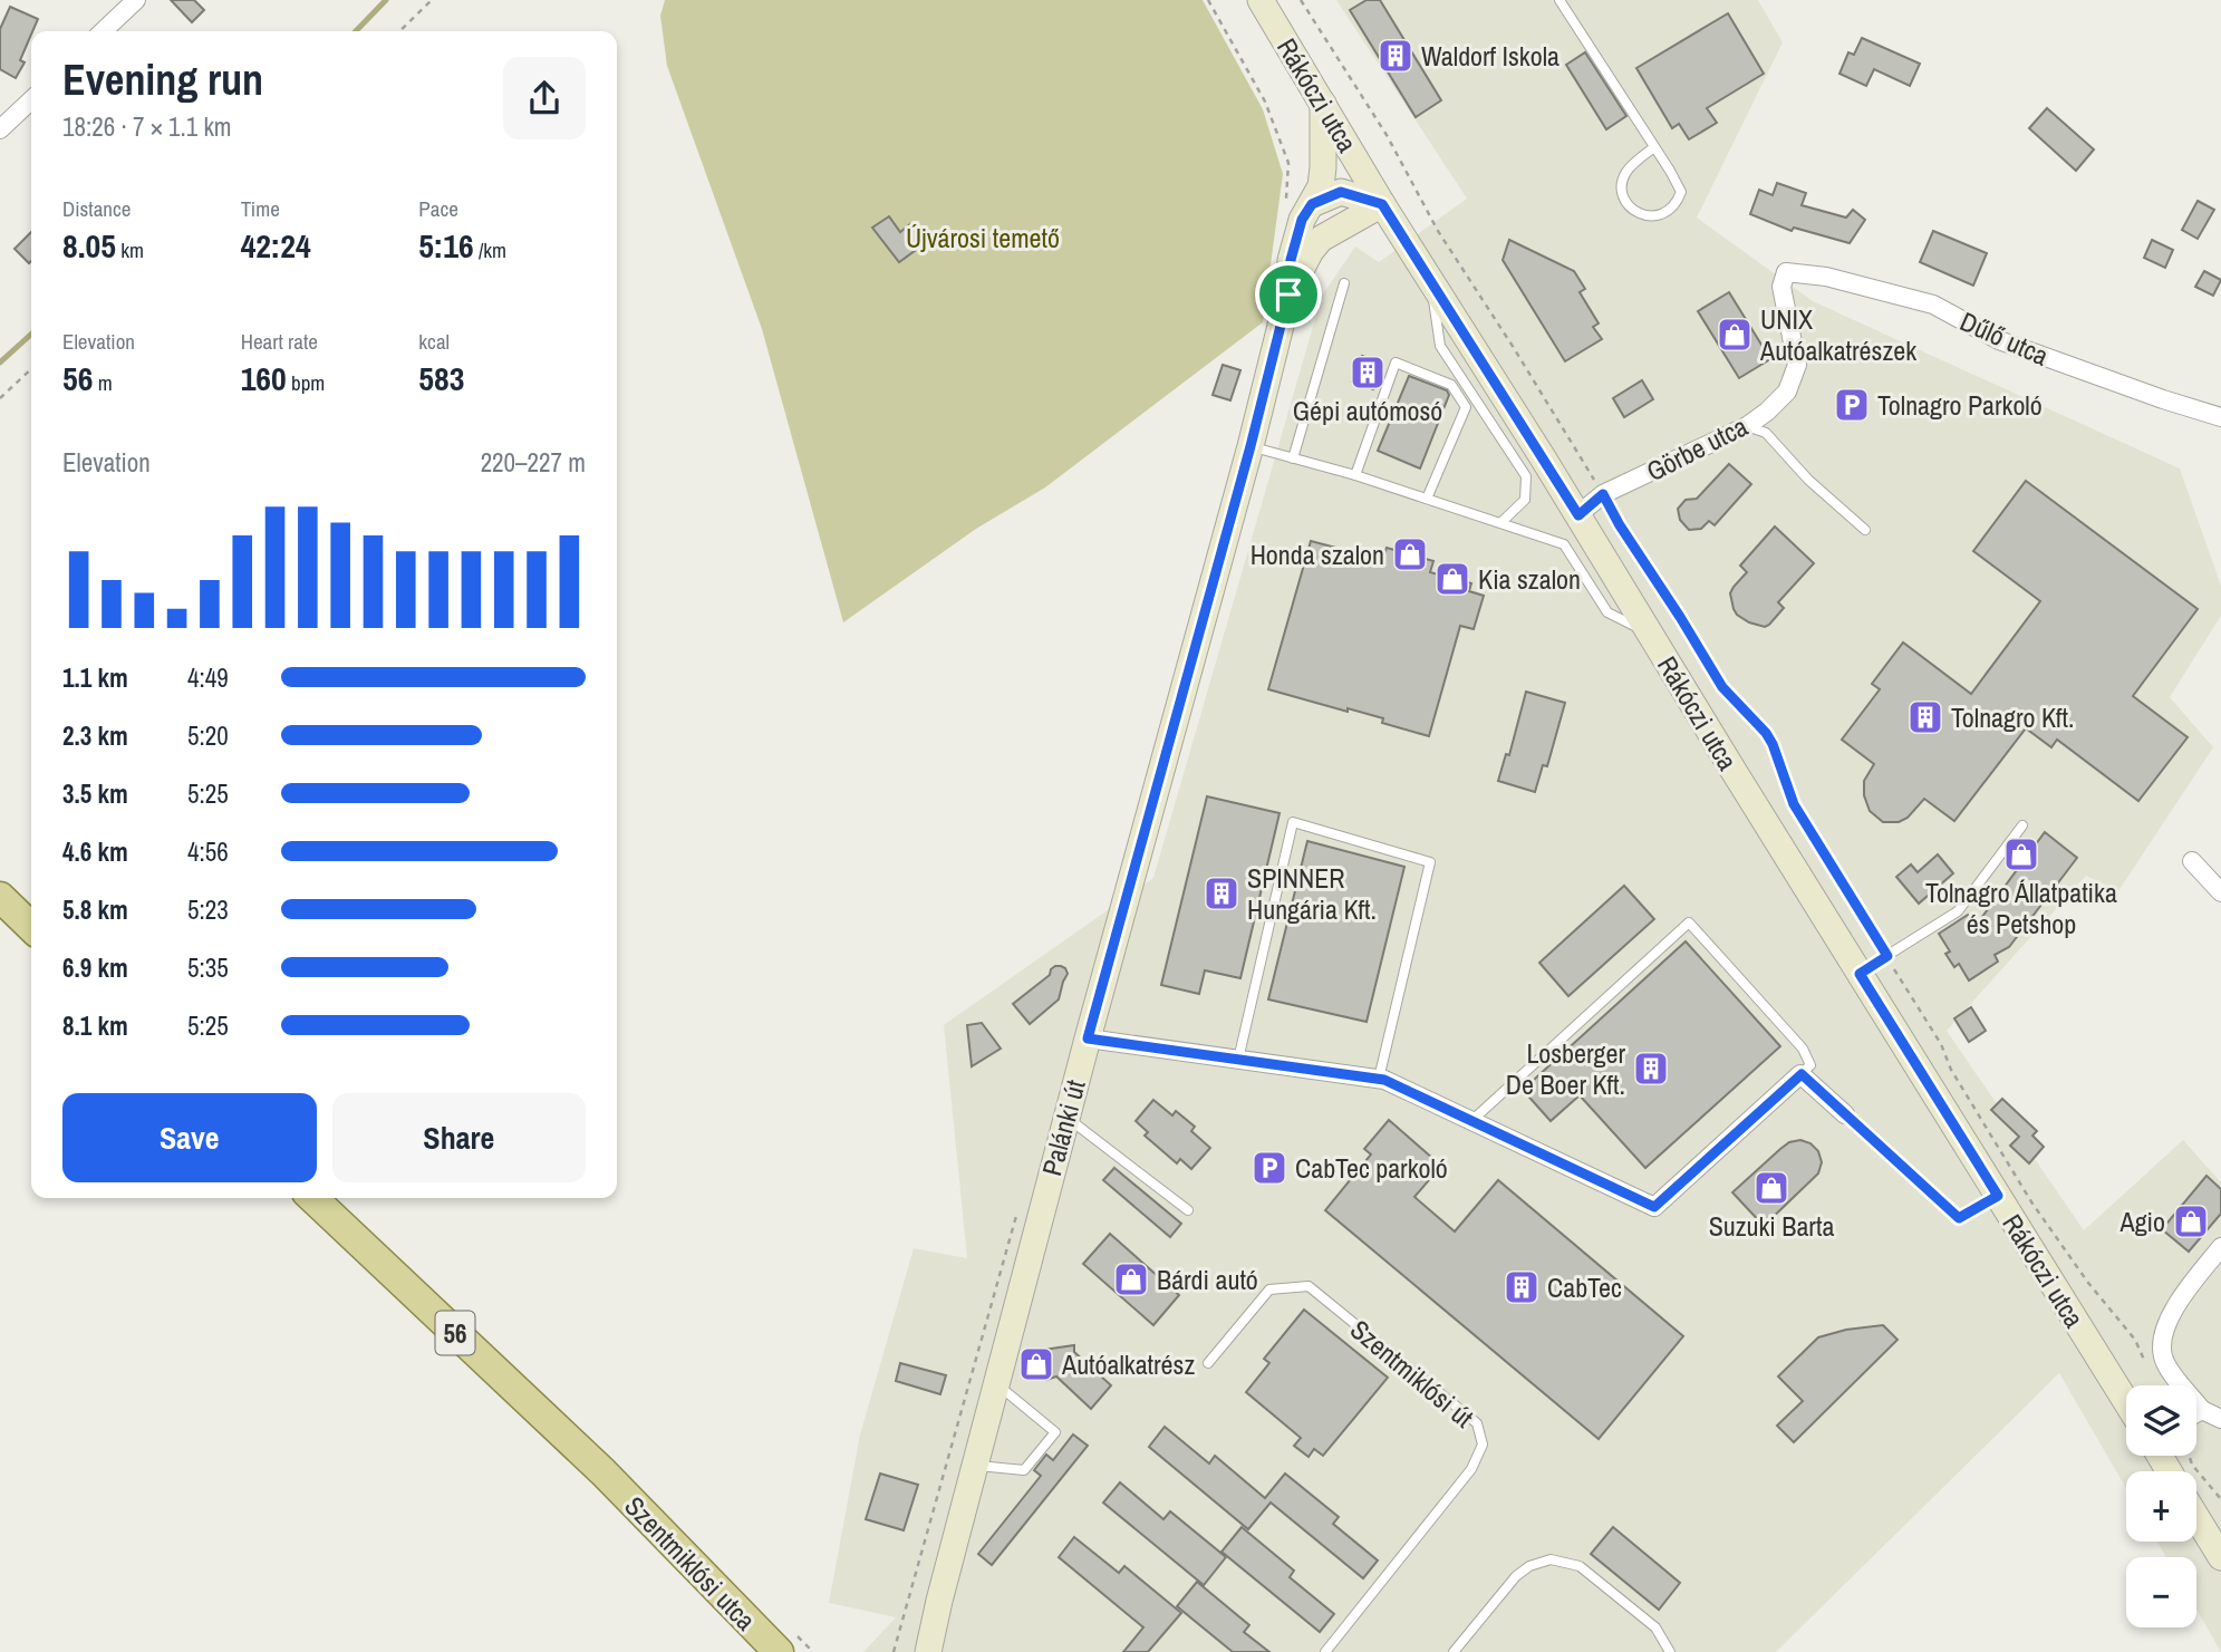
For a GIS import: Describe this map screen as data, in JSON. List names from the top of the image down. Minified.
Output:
{"streets":{"main road":["56","Szentmiklósi utca"],"street":["Rákóczi utca","Dűlő utca","Görbe utca","Palánki út"],"lane":["Szentmiklósi út"]},"crossings":[["Rákóczi utca","Görbe utca"],["Rákóczi utca","Palánki út"],["Dűlő utca","Görbe utca"]],"parks":["Újvárosi temető"],"places":{"building":["Waldorf Iskola","Gépi autómosó","Tolnagro Kft.","SPINNER Hungária Kft.","Losberger De Boer Kft.","CabTec"],"shop":["UNIX Autóalkatrészek","Honda szalon","Kia szalon","Tolnagro Állatpatika és Petshop","Suzuki Barta","Agio","Bárdi autó","Autóalkatrész"],"parking":["Tolnagro Parkoló","CabTec parkoló"]},"page":{"heading":["Evening run","18:26 · 7 × 1.1 km"],"stats":[["Distance","8.05 km"],["Time","42:24"],["Pace","5:16 /km"],["Elevation","56 m"],["Heart rate","160 bpm"],["kcal","583"]],"chart":["Elevation","220–227 m"],"list":[{"name":"1.1 km","note":"4:49"},{"name":"2.3 km","note":"5:20"},{"name":"3.5 km","note":"5:25"},{"name":"4.6 km","note":"4:56"},{"name":"5.8 km","note":"5:23"},{"name":"6.9 km","note":"5:35"},{"name":"8.1 km","note":"5:25"}],"buttons":["Save","Share"],"map_buttons":["+","−"]}}
